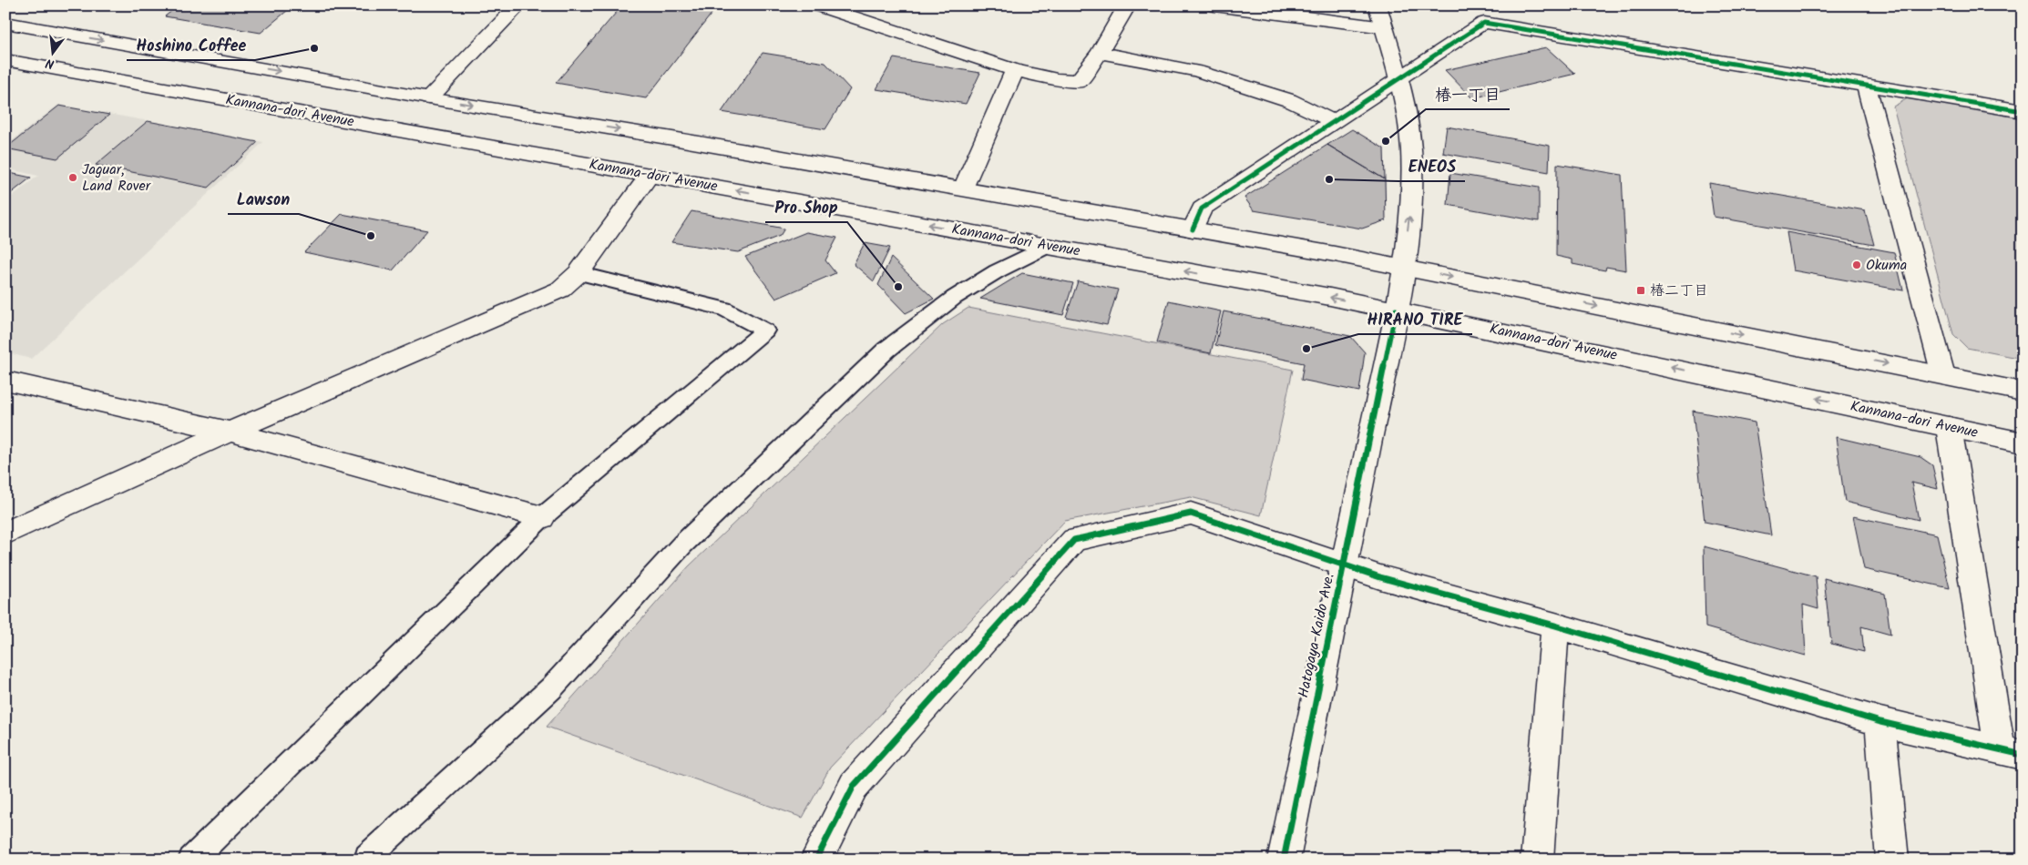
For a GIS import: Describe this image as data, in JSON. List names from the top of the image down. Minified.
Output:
{"streets":{"street":["Kannana-dori Avenue","Hatogaya-Kaido Ave."]},"crossings":[["Kannana-dori Avenue","Hatogaya-Kaido Ave."]],"places":{"other":["Hoshino Coffee","椿一丁目","Jaguar, Land Rover","ENEOS","Lawson","Okuma","Pro Shop","HIRANO TIRE"],"transit":["椿二丁目"]},"north":"bottom"}
